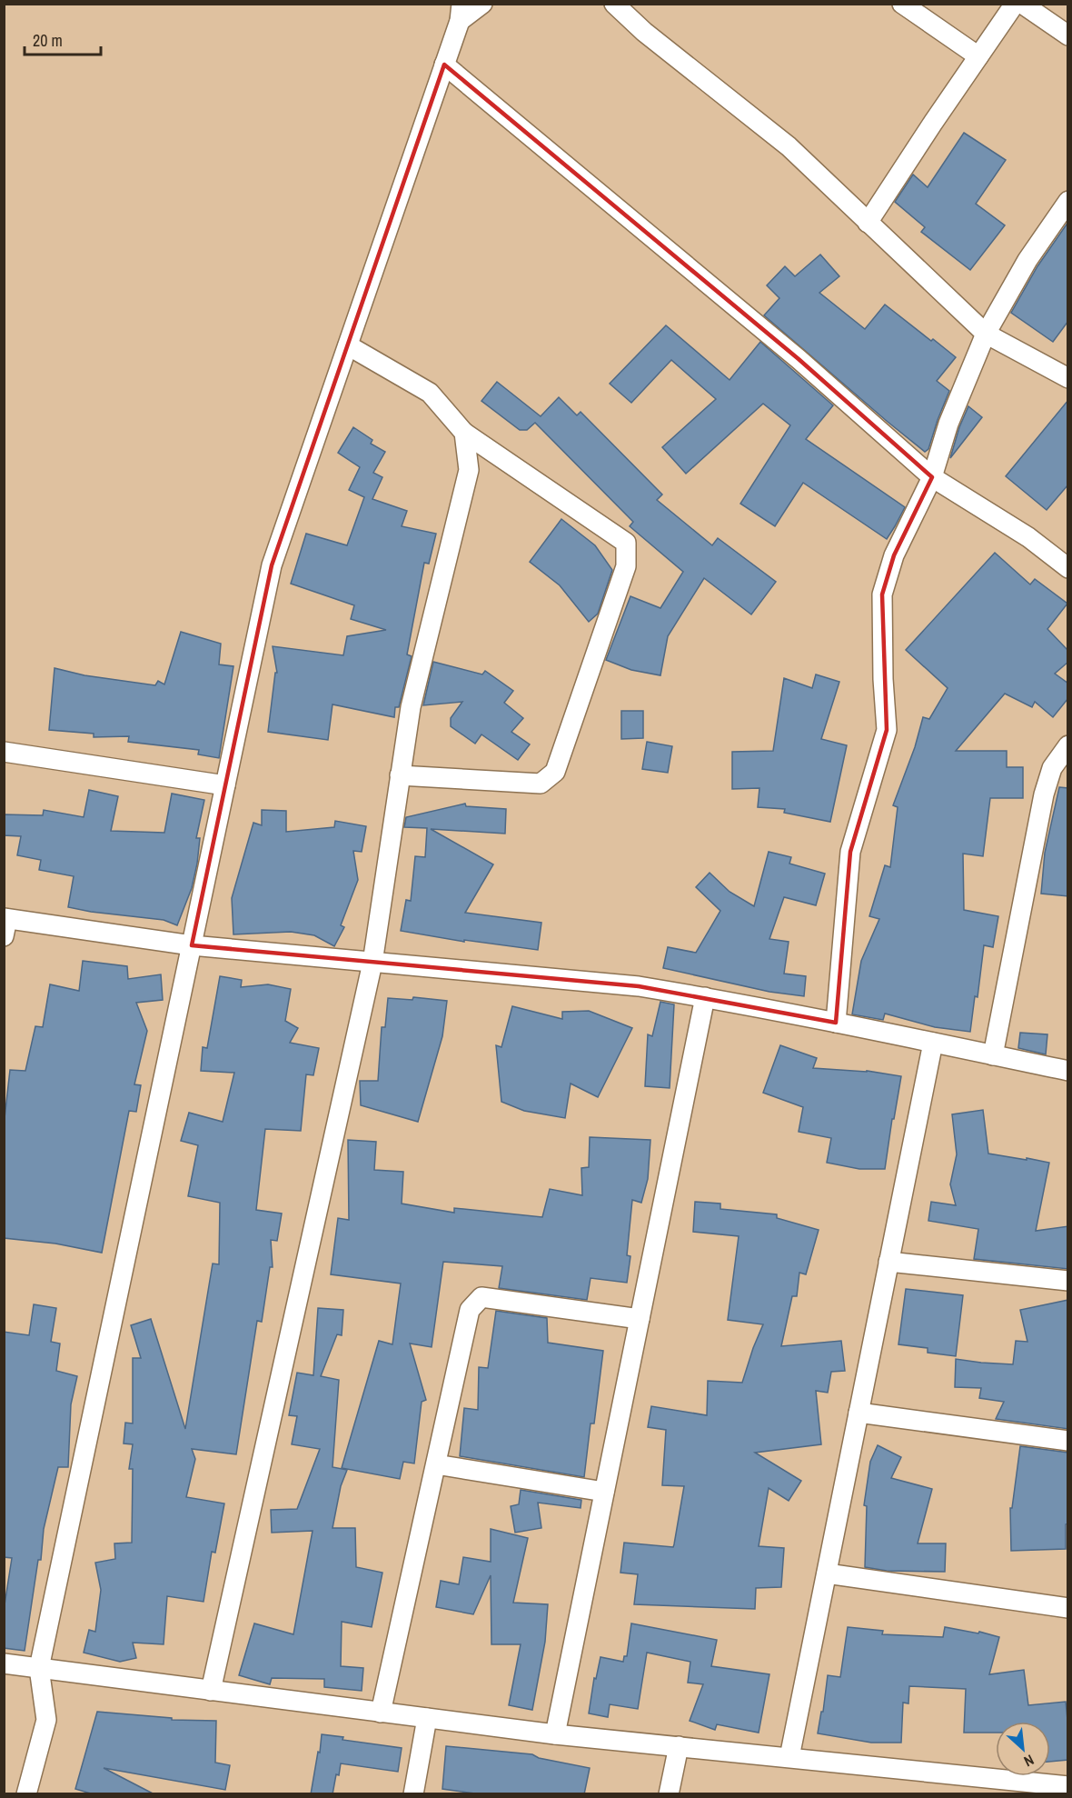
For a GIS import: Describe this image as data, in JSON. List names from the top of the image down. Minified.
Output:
{"scale_bar":"20 m","north":"bottom right"}
